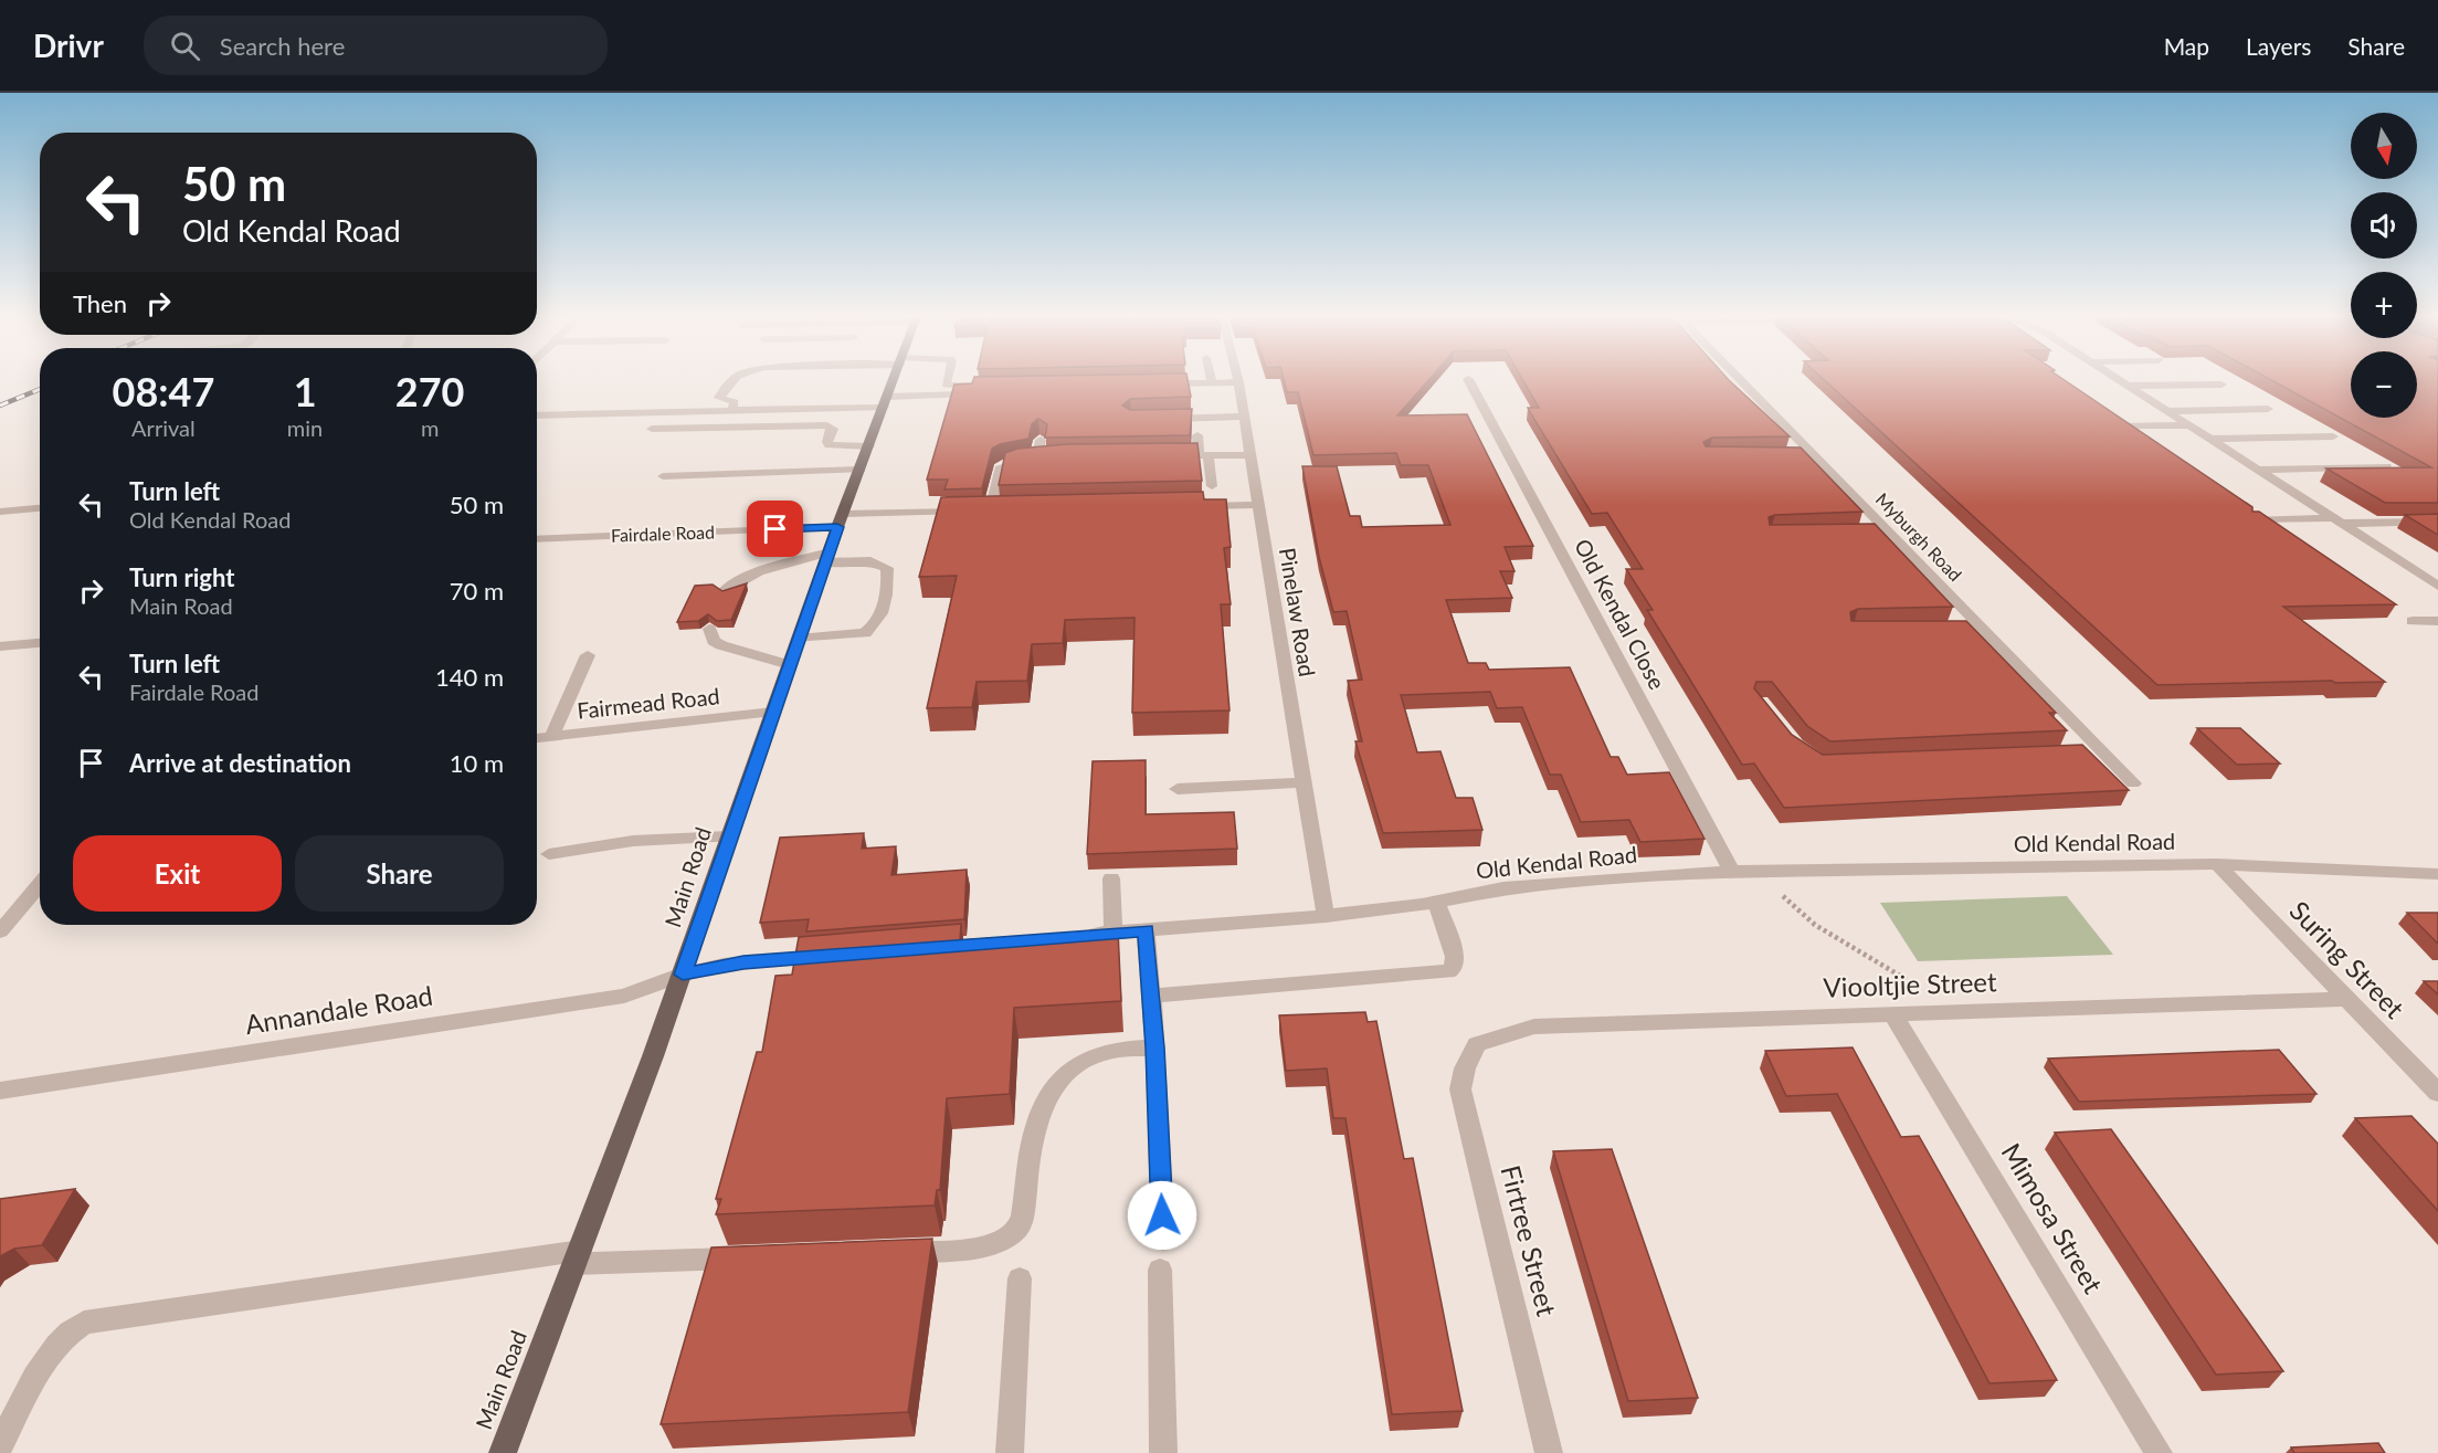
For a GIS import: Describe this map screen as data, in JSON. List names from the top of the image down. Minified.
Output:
{"streets":{"main road":["Main Road"],"street":["Fairdale Road","Myburgh Road","Pinelaw Road","Old Kendal Close","Fairmead Road","Old Kendal Road","Suring Street","Viooltjie Street","Annandale Road","Mimosa Street","Firtree Street"]},"crossings":[["Fairdale Road","Main Road"],["Pinelaw Road","Old Kendal Road"],["Old Kendal Close","Old Kendal Road"],["Fairmead Road","Main Road"],["Old Kendal Road","Suring Street"],["Main Road","Annandale Road"],["Suring Street","Viooltjie Street"],["Viooltjie Street","Mimosa Street"],["Viooltjie Street","Firtree Street"]],"north":"bottom","page":{"header":"Drivr","search":"Search here","nav":["Map","Layers","Share"],"map_buttons":["+","−"],"turn":["50 m","Old Kendal Road"],"then":"Then","eta":["08:47","Arrival","1","min","270","m"],"list":[{"name":"Turn left","note":"Old Kendal Road","value":"50 m"},{"name":"Turn right","note":"Main Road","value":"70 m"},{"name":"Turn left","note":"Fairdale Road","value":"140 m"},{"name":"Arrive at destination","value":"10 m"}],"buttons":["Exit","Share"]}}
